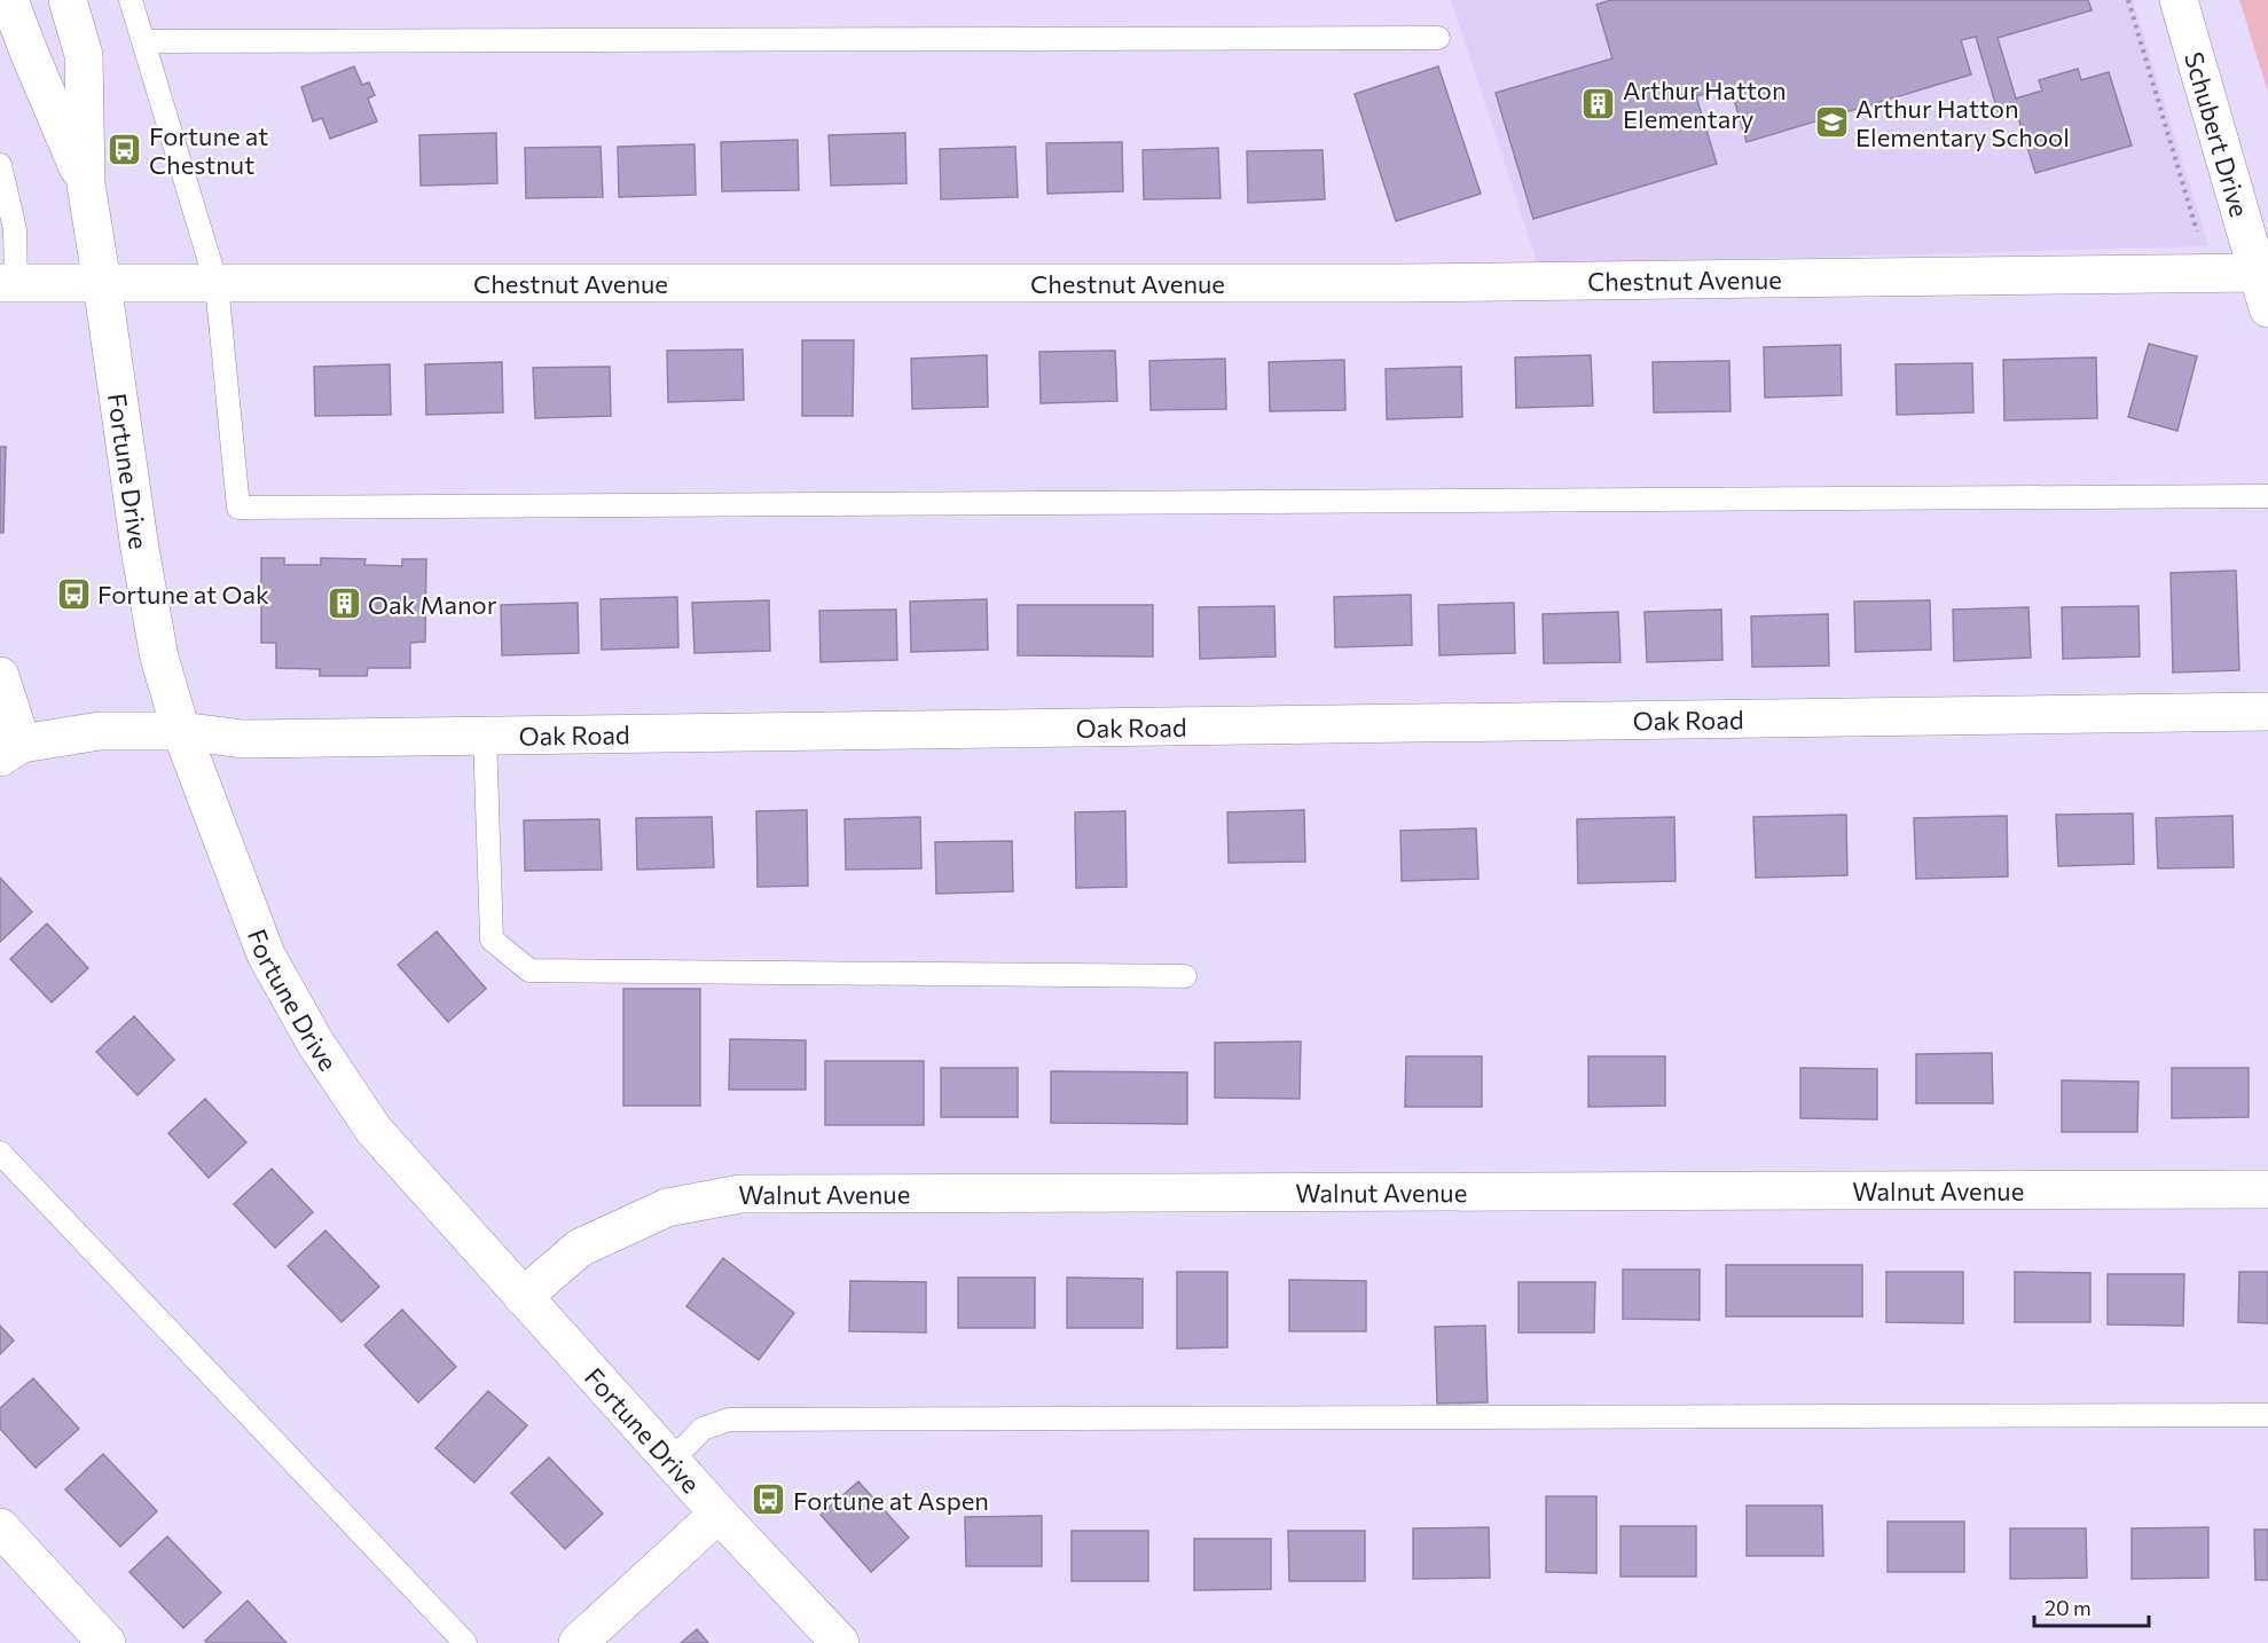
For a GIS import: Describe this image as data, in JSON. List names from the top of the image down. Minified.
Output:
{"streets":{"street":["Schubert Drive","Chestnut Avenue","Fortune Drive","Oak Road","Walnut Avenue"]},"crossings":[["Schubert Drive","Chestnut Avenue"],["Chestnut Avenue","Fortune Drive"],["Fortune Drive","Oak Road"],["Fortune Drive","Walnut Avenue"]],"places":{"building":["Arthur Hatton Elementary","Oak Manor"],"school or university":["Arthur Hatton Elementary School"],"bus stop":["Fortune at Chestnut","Fortune at Oak","Fortune at Aspen"]},"scale_bar":"20 m"}
